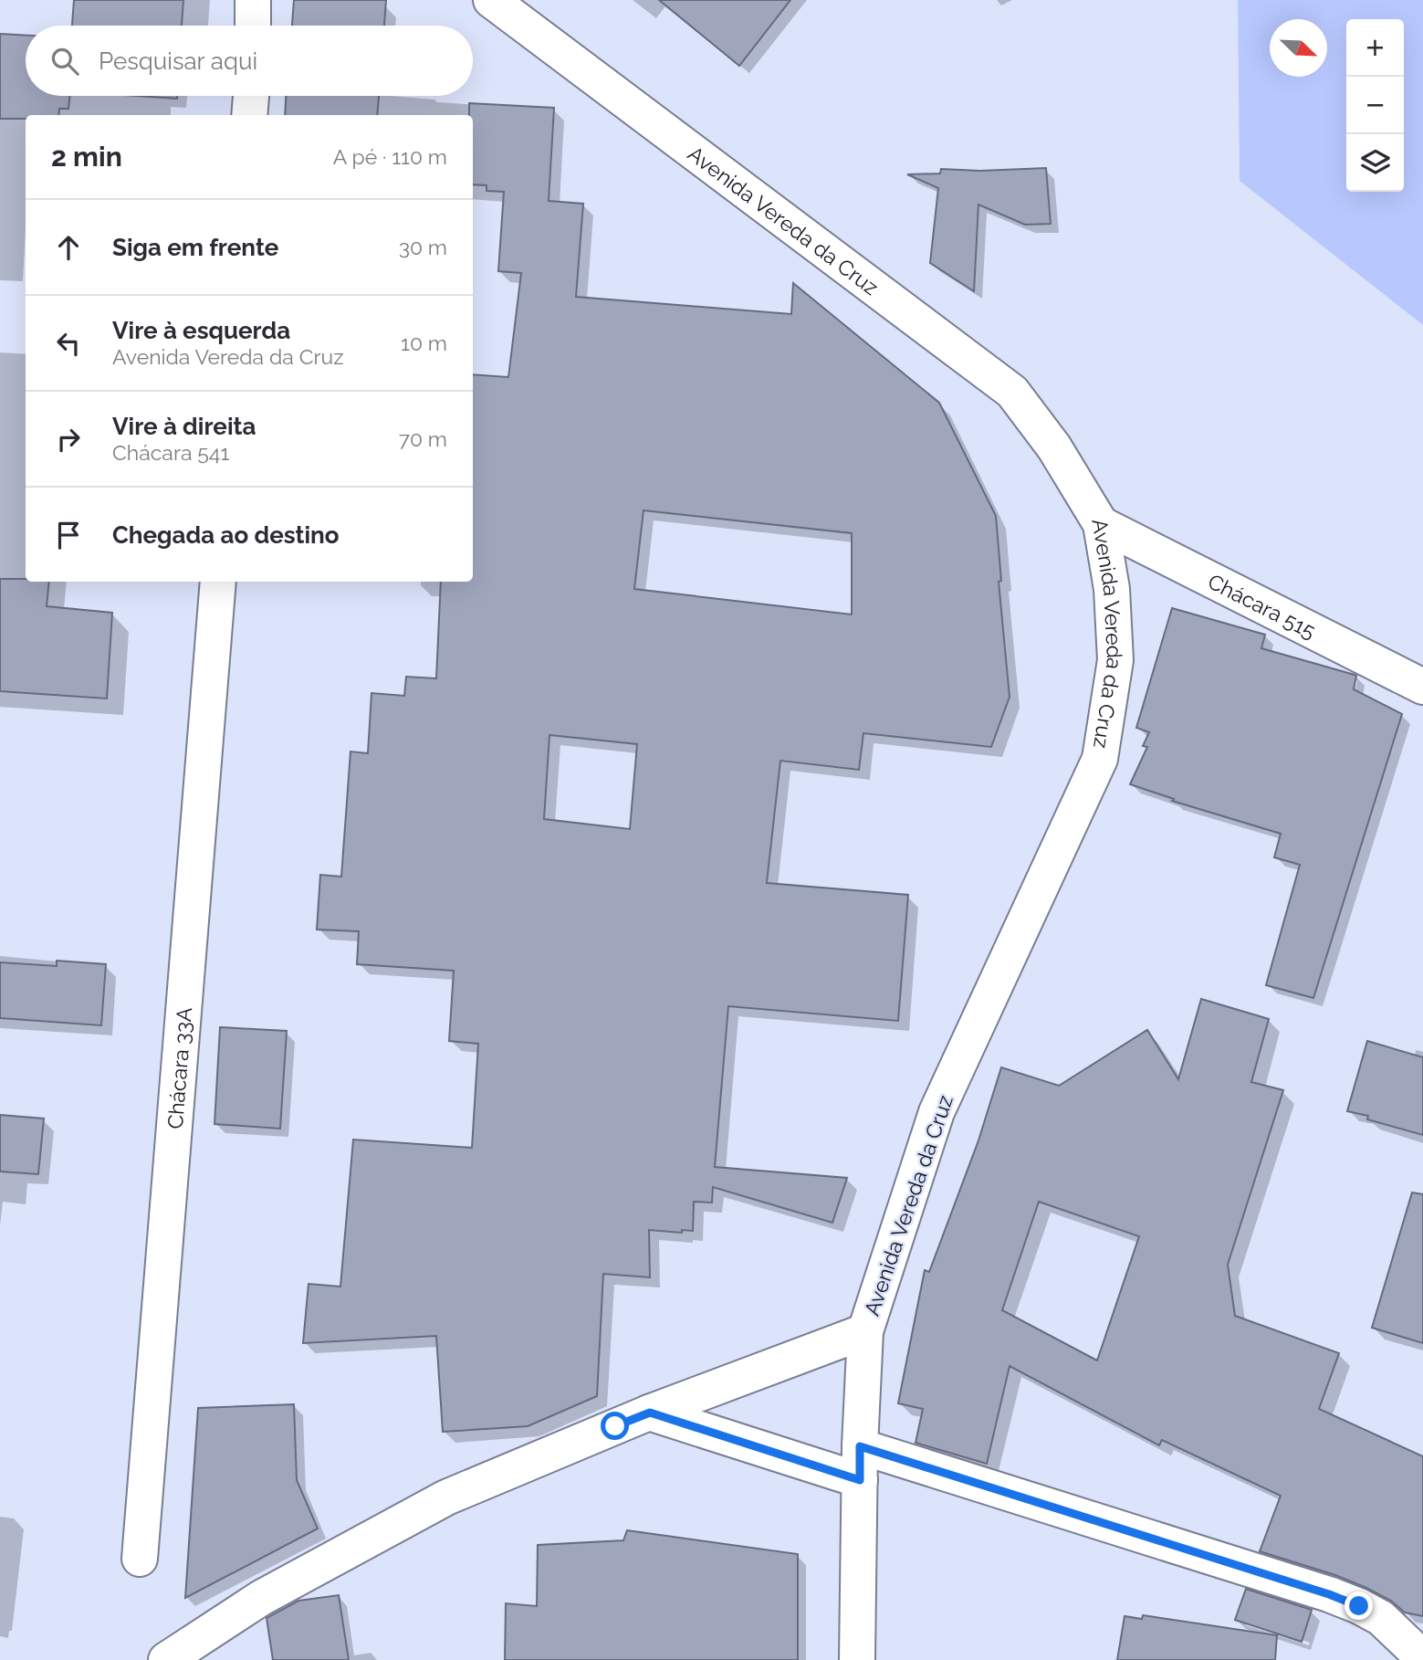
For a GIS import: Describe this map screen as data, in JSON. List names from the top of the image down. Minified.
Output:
{"streets":{"street":["Avenida Vereda da Cruz","Chácara 515","Chácara 33A"]},"crossings":[["Avenida Vereda da Cruz","Chácara 515"]],"north":"bottom right","page":{"map_buttons":["+","−"],"search":"Pesquisar aqui","heading":["2 min","A pé · 110 m"],"list":[["Siga em frente","30 m"],["Vire à esquerda","Avenida Vereda da Cruz","10 m"],["Vire à direita","Chácara 541","70 m"],"Chegada ao destino"]}}
